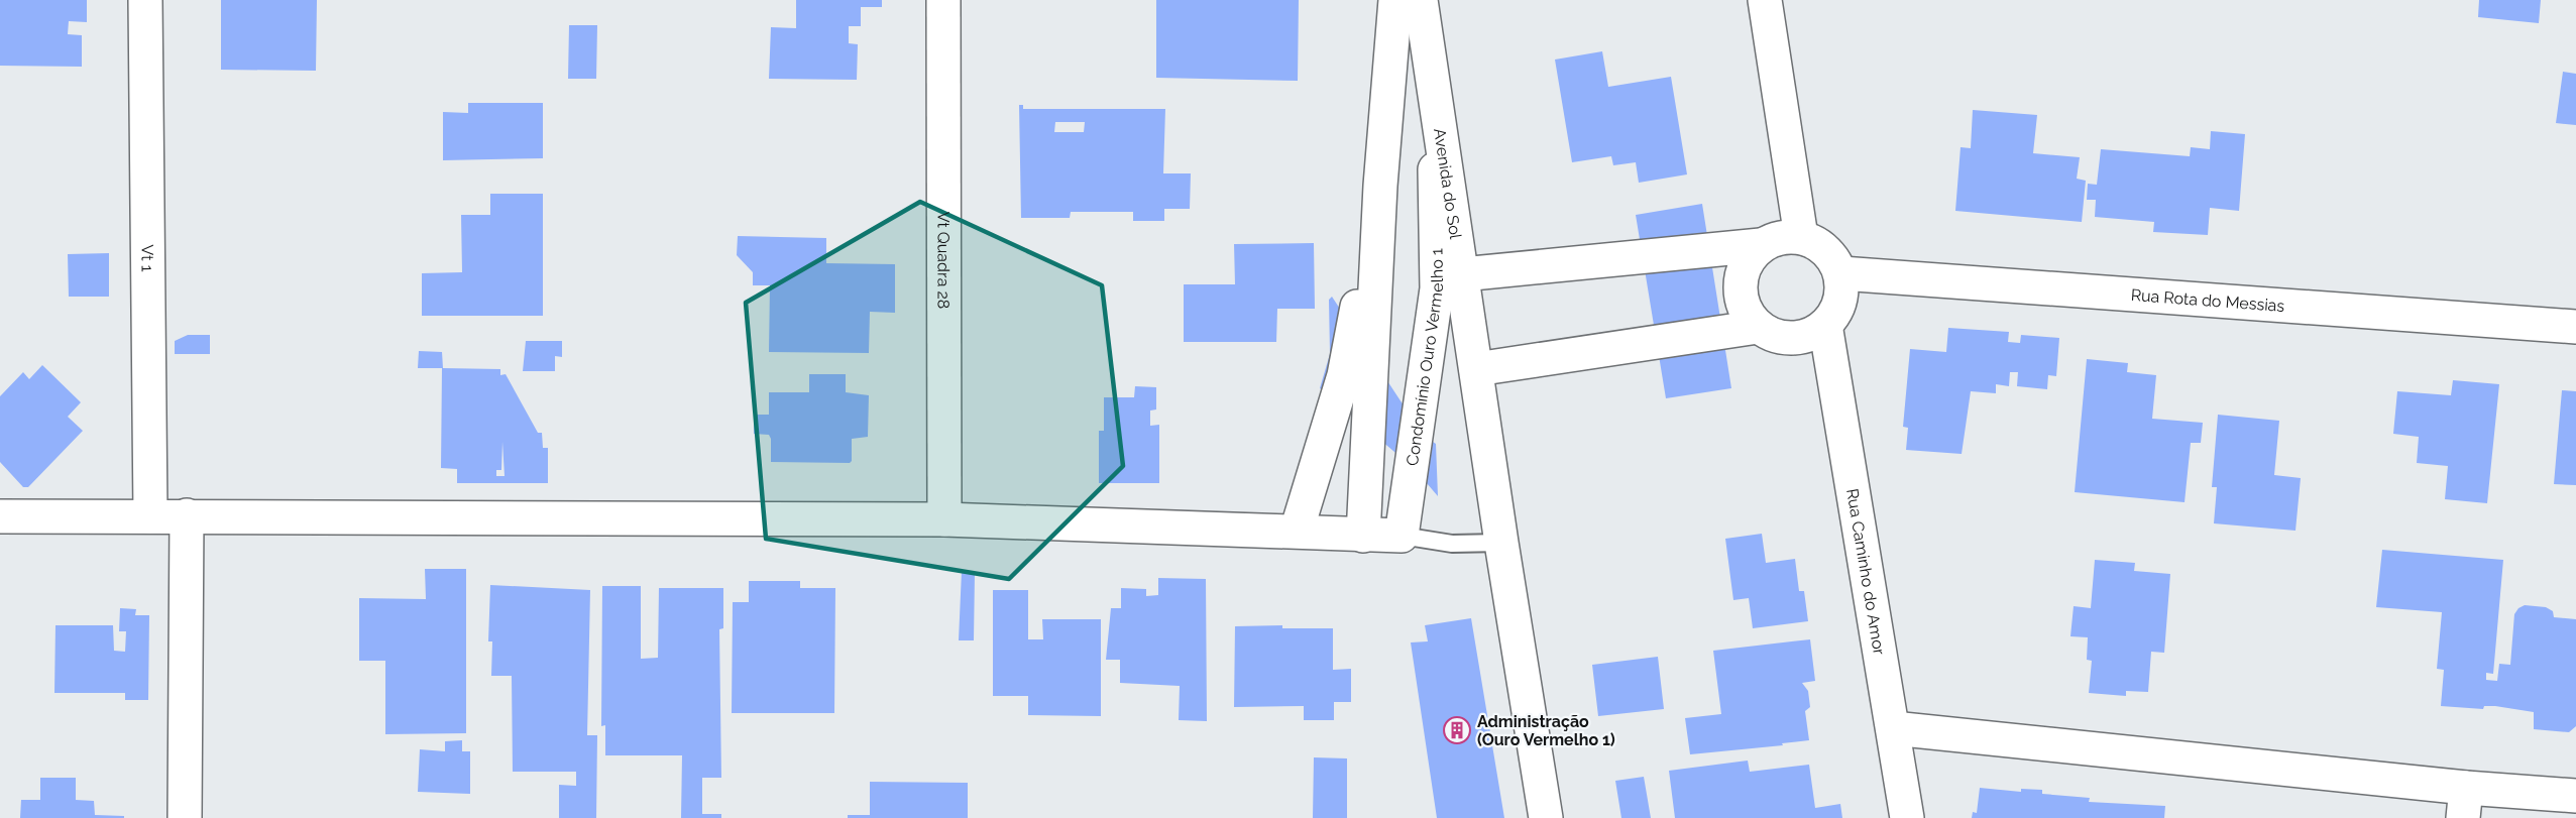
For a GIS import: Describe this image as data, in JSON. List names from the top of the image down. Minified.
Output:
{"streets":{"street":["Avenida do Sol","Vt 1","Vt Quadra 28","Rua Rota do Messias","Condomínio Ouro Vermelho 1","Rua Caminho do Amor"]},"crossings":[["Avenida do Sol","Condomínio Ouro Vermelho 1"],["Rua Rota do Messias","Rua Caminho do Amor"]],"places":{"building":["Administração (Ouro Vermelho 1)"]}}
